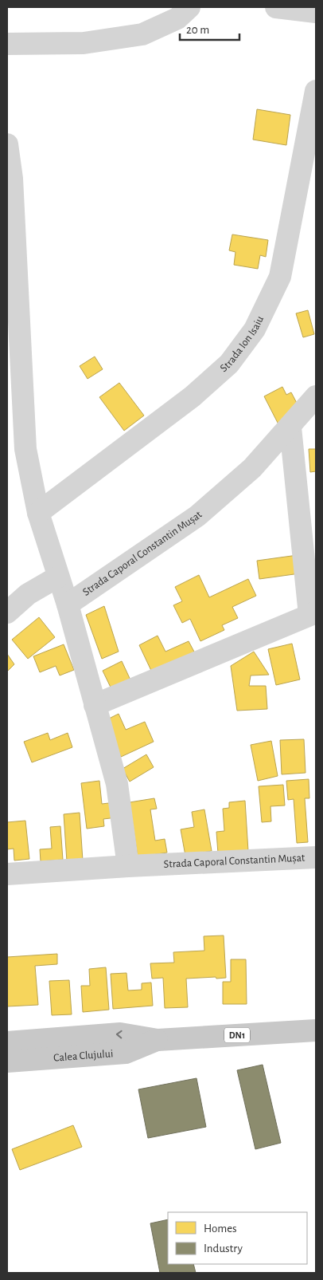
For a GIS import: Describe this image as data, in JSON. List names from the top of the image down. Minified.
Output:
{"streets":{"main road":["DN1","Calea Clujului"],"street":["Strada Ion Isaiu","Strada Caporal Constantin Mușat"]},"legend":["Homes","Industry"],"scale_bar":"20 m"}
